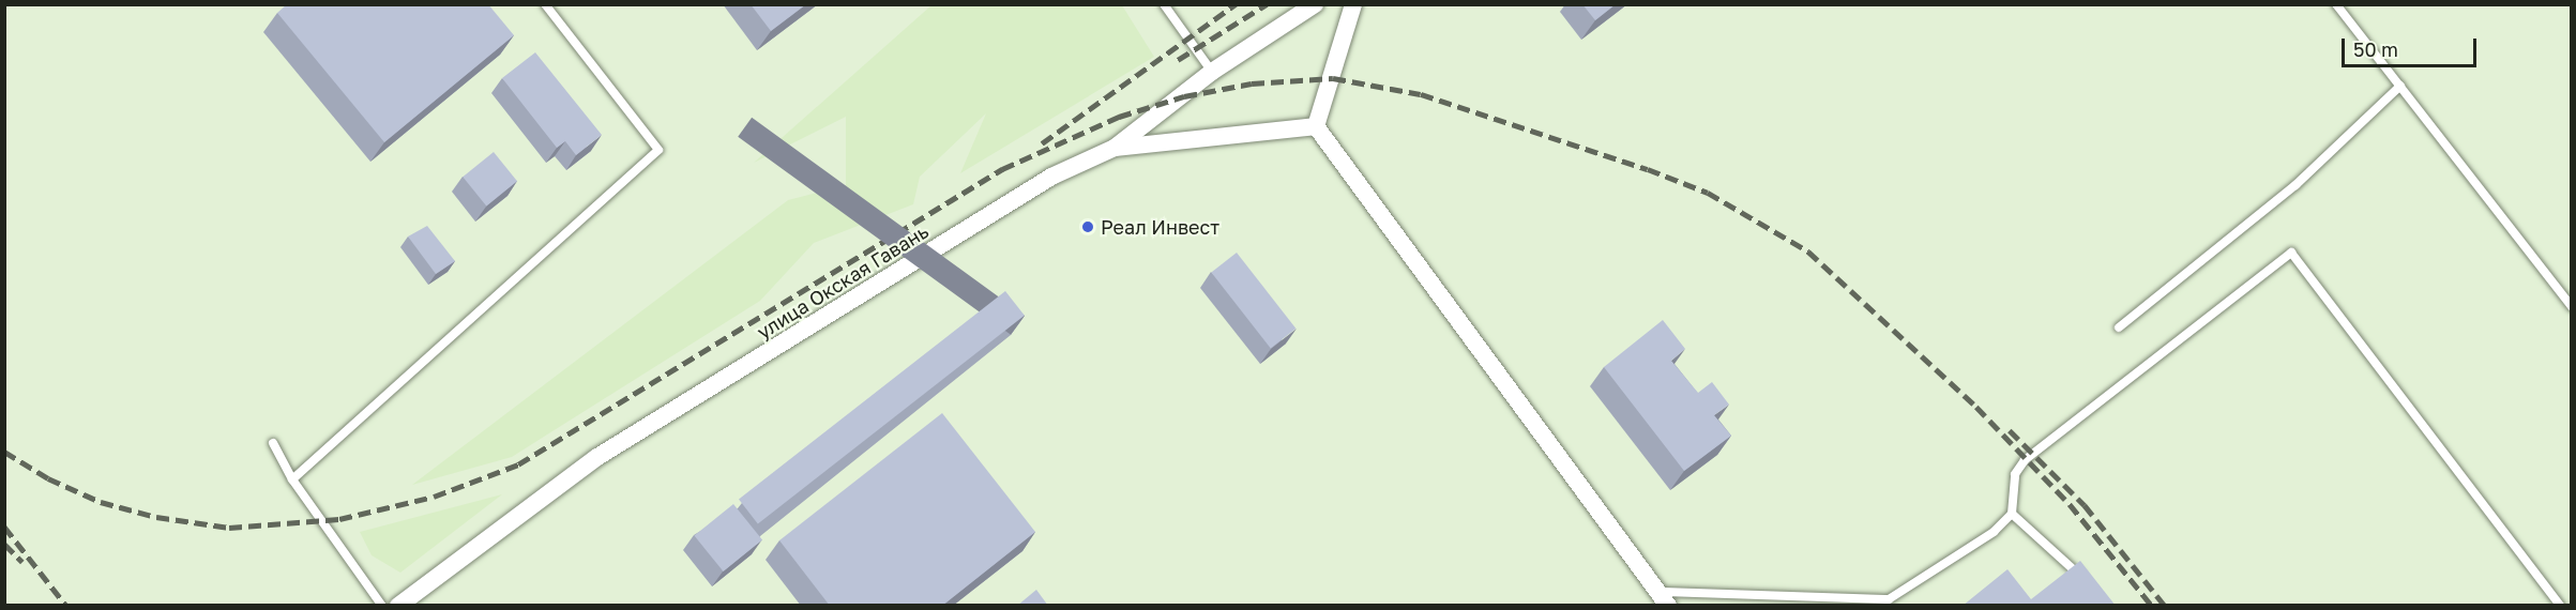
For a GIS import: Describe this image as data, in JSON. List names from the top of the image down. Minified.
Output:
{"streets":{"street":["улица Окская Гавань"]},"places":["Реал Инвест"],"scale_bar":"50 m"}
